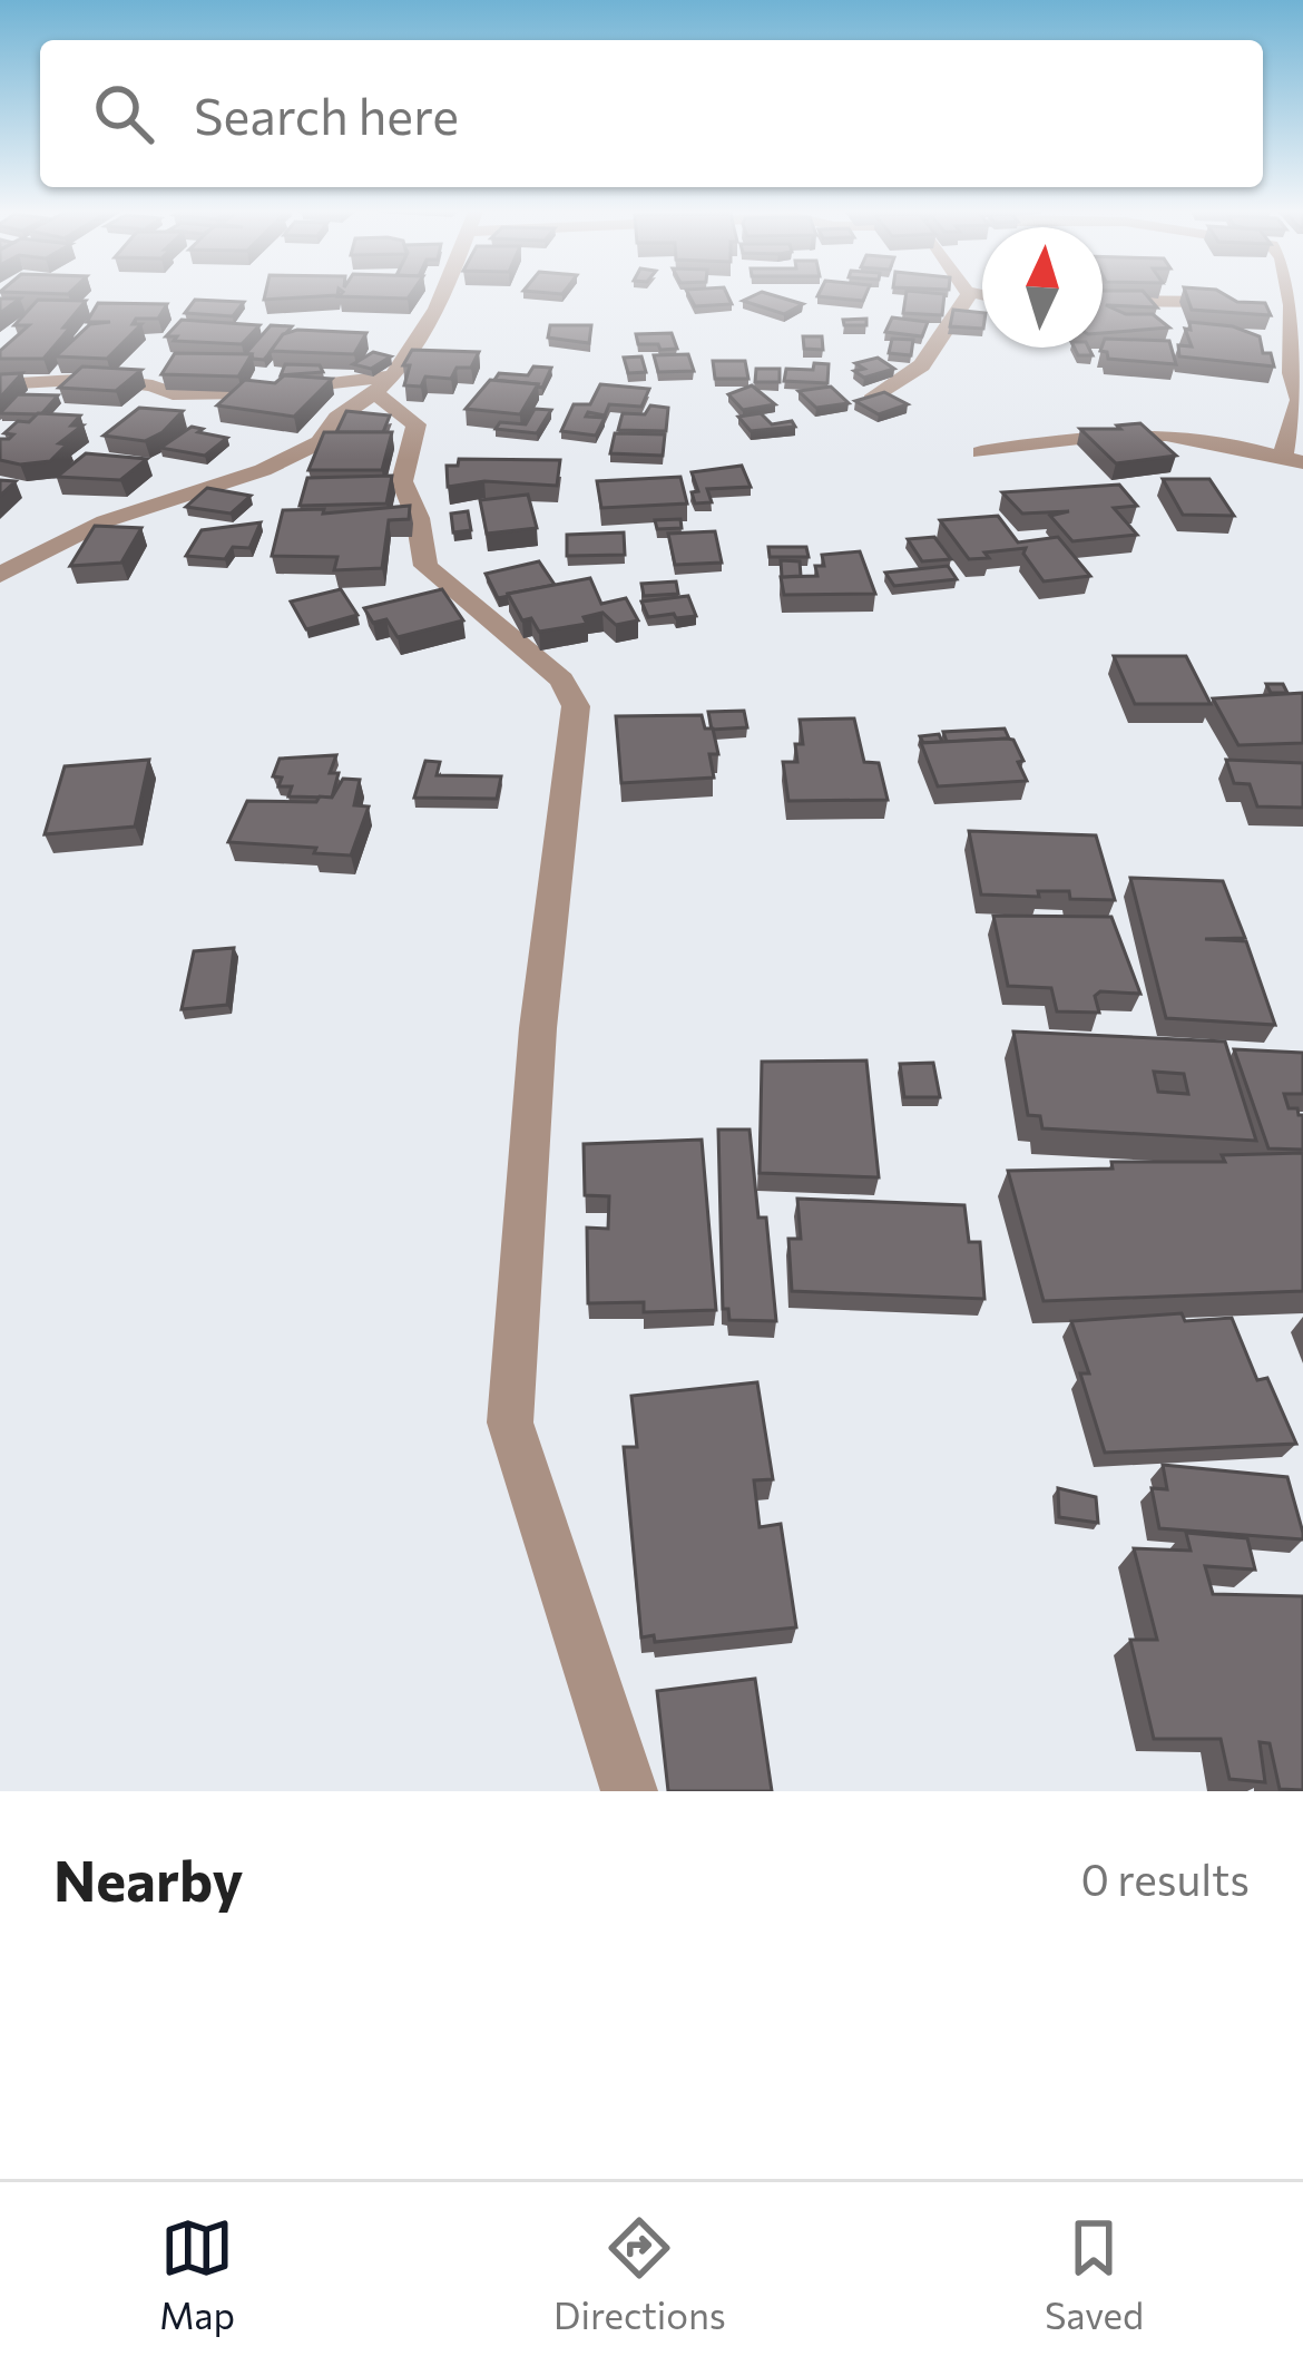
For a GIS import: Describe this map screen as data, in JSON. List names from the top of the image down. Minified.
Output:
{"north":"top","page":{"search":"Search here","heading":["Nearby","0 results"],"nav":["Map","Directions","Saved"]}}
